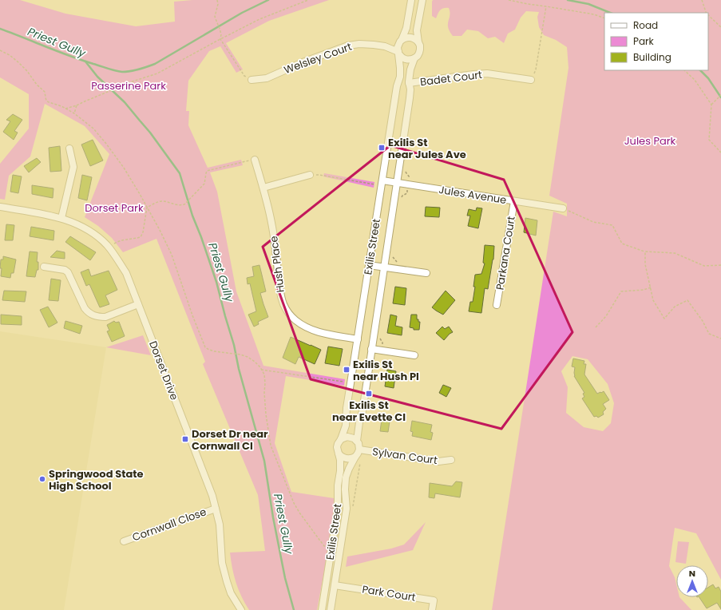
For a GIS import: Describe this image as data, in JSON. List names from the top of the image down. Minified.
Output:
{"streets":{"street":["Welsley Court","Badet Court","Jules Avenue","Exilis Street","Parkana Court","Hush Place","Dorset Drive","Sylvan Court","Cornwall Close","Park Court"]},"crossings":[["Welsley Court","Exilis Street"],["Badet Court","Exilis Street"],["Jules Avenue","Exilis Street"],["Jules Avenue","Parkana Court"],["Exilis Street","Hush Place"],["Exilis Street","Sylvan Court"],["Exilis Street","Park Court"],["Dorset Drive","Cornwall Close"]],"water":["Priest Gully"],"parks":["Passerine Park","Jules Park","Dorset Park"],"places":{"transit":["Exilis St near Jules Ave","Exilis St near Hush Pl","Exilis St near Evette Cl","Dorset Dr near Cornwall Cl"],"other":["Springwood State High School"]},"legend":["Road","Park","Building"],"north":"top"}
